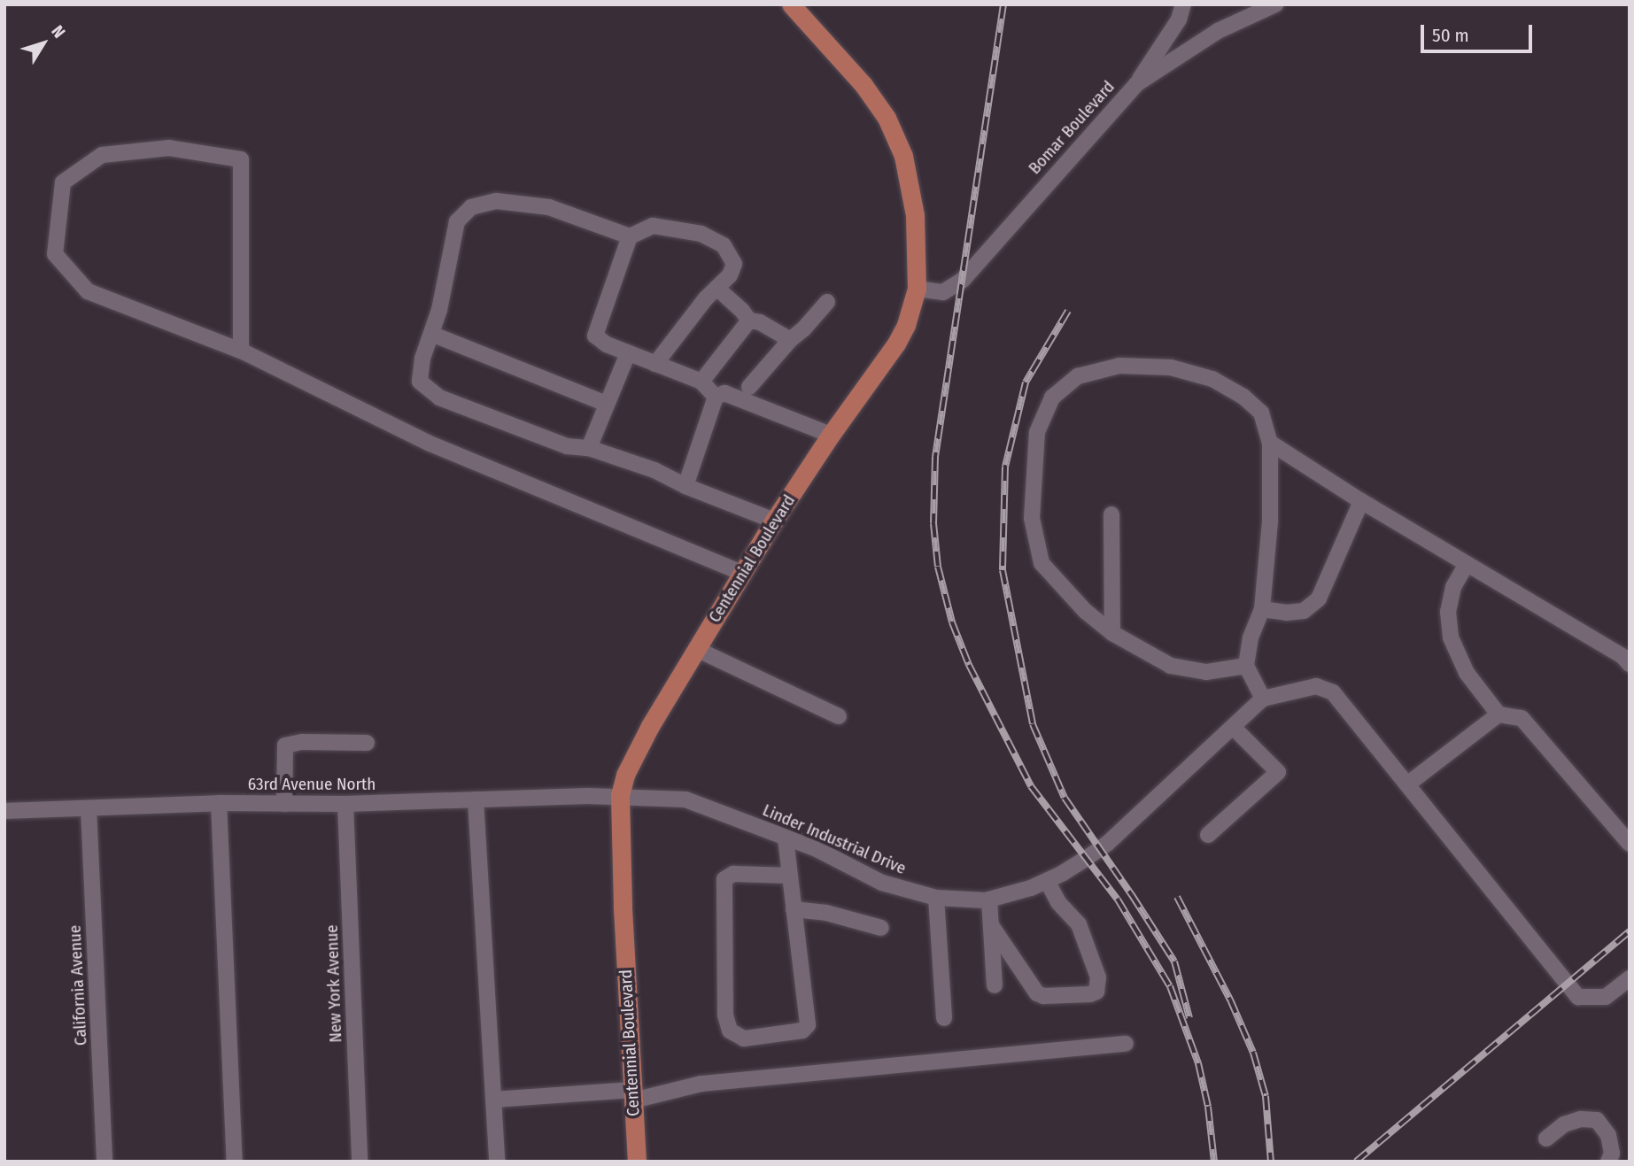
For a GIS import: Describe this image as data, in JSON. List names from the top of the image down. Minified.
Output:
{"streets":{"main road":["Centennial Boulevard"],"street":["Bomar Boulevard","63rd Avenue North","Linder Industrial Drive","New York Avenue","California Avenue"]},"crossings":[["Bomar Boulevard","Centennial Boulevard"],["Centennial Boulevard","63rd Avenue North"],["Centennial Boulevard","Linder Industrial Drive"],["63rd Avenue North","Linder Industrial Drive"],["63rd Avenue North","New York Avenue"],["63rd Avenue North","California Avenue"]],"scale_bar":"50 m","north":"top right"}
